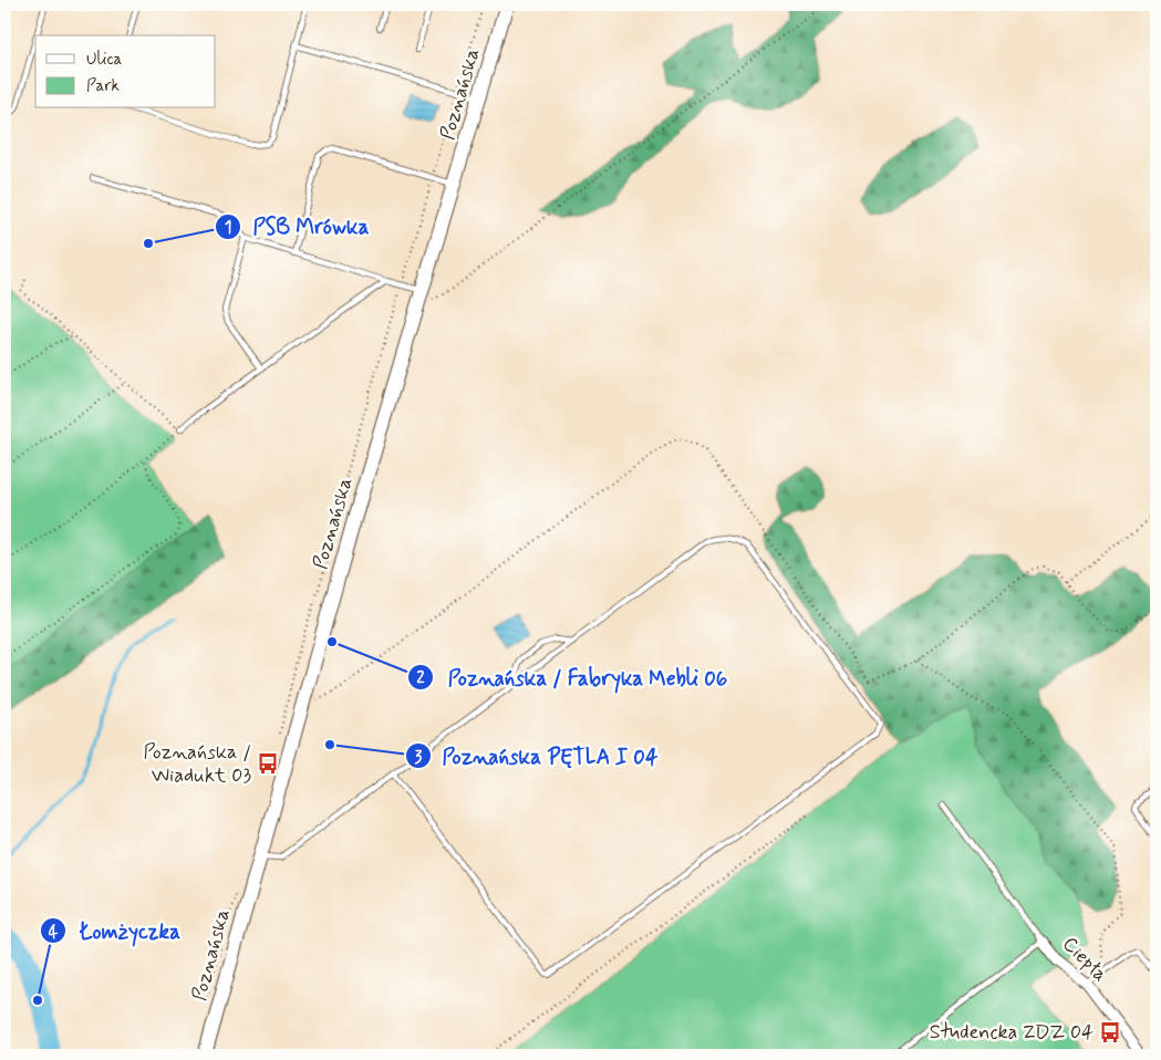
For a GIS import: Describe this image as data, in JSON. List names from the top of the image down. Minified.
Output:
{"streets":{"street":["Poznańska","Ciepła"]},"places":{"other":["PSB Mrówka","Poznańska / Fabryka Mebli 06","Poznańska PĘTLA I 04","Łomżyczka"],"bus stop":["Poznańska / Wiadukt 03","Studencka ZDZ 04"]},"legend":["Ulica","Park"]}
